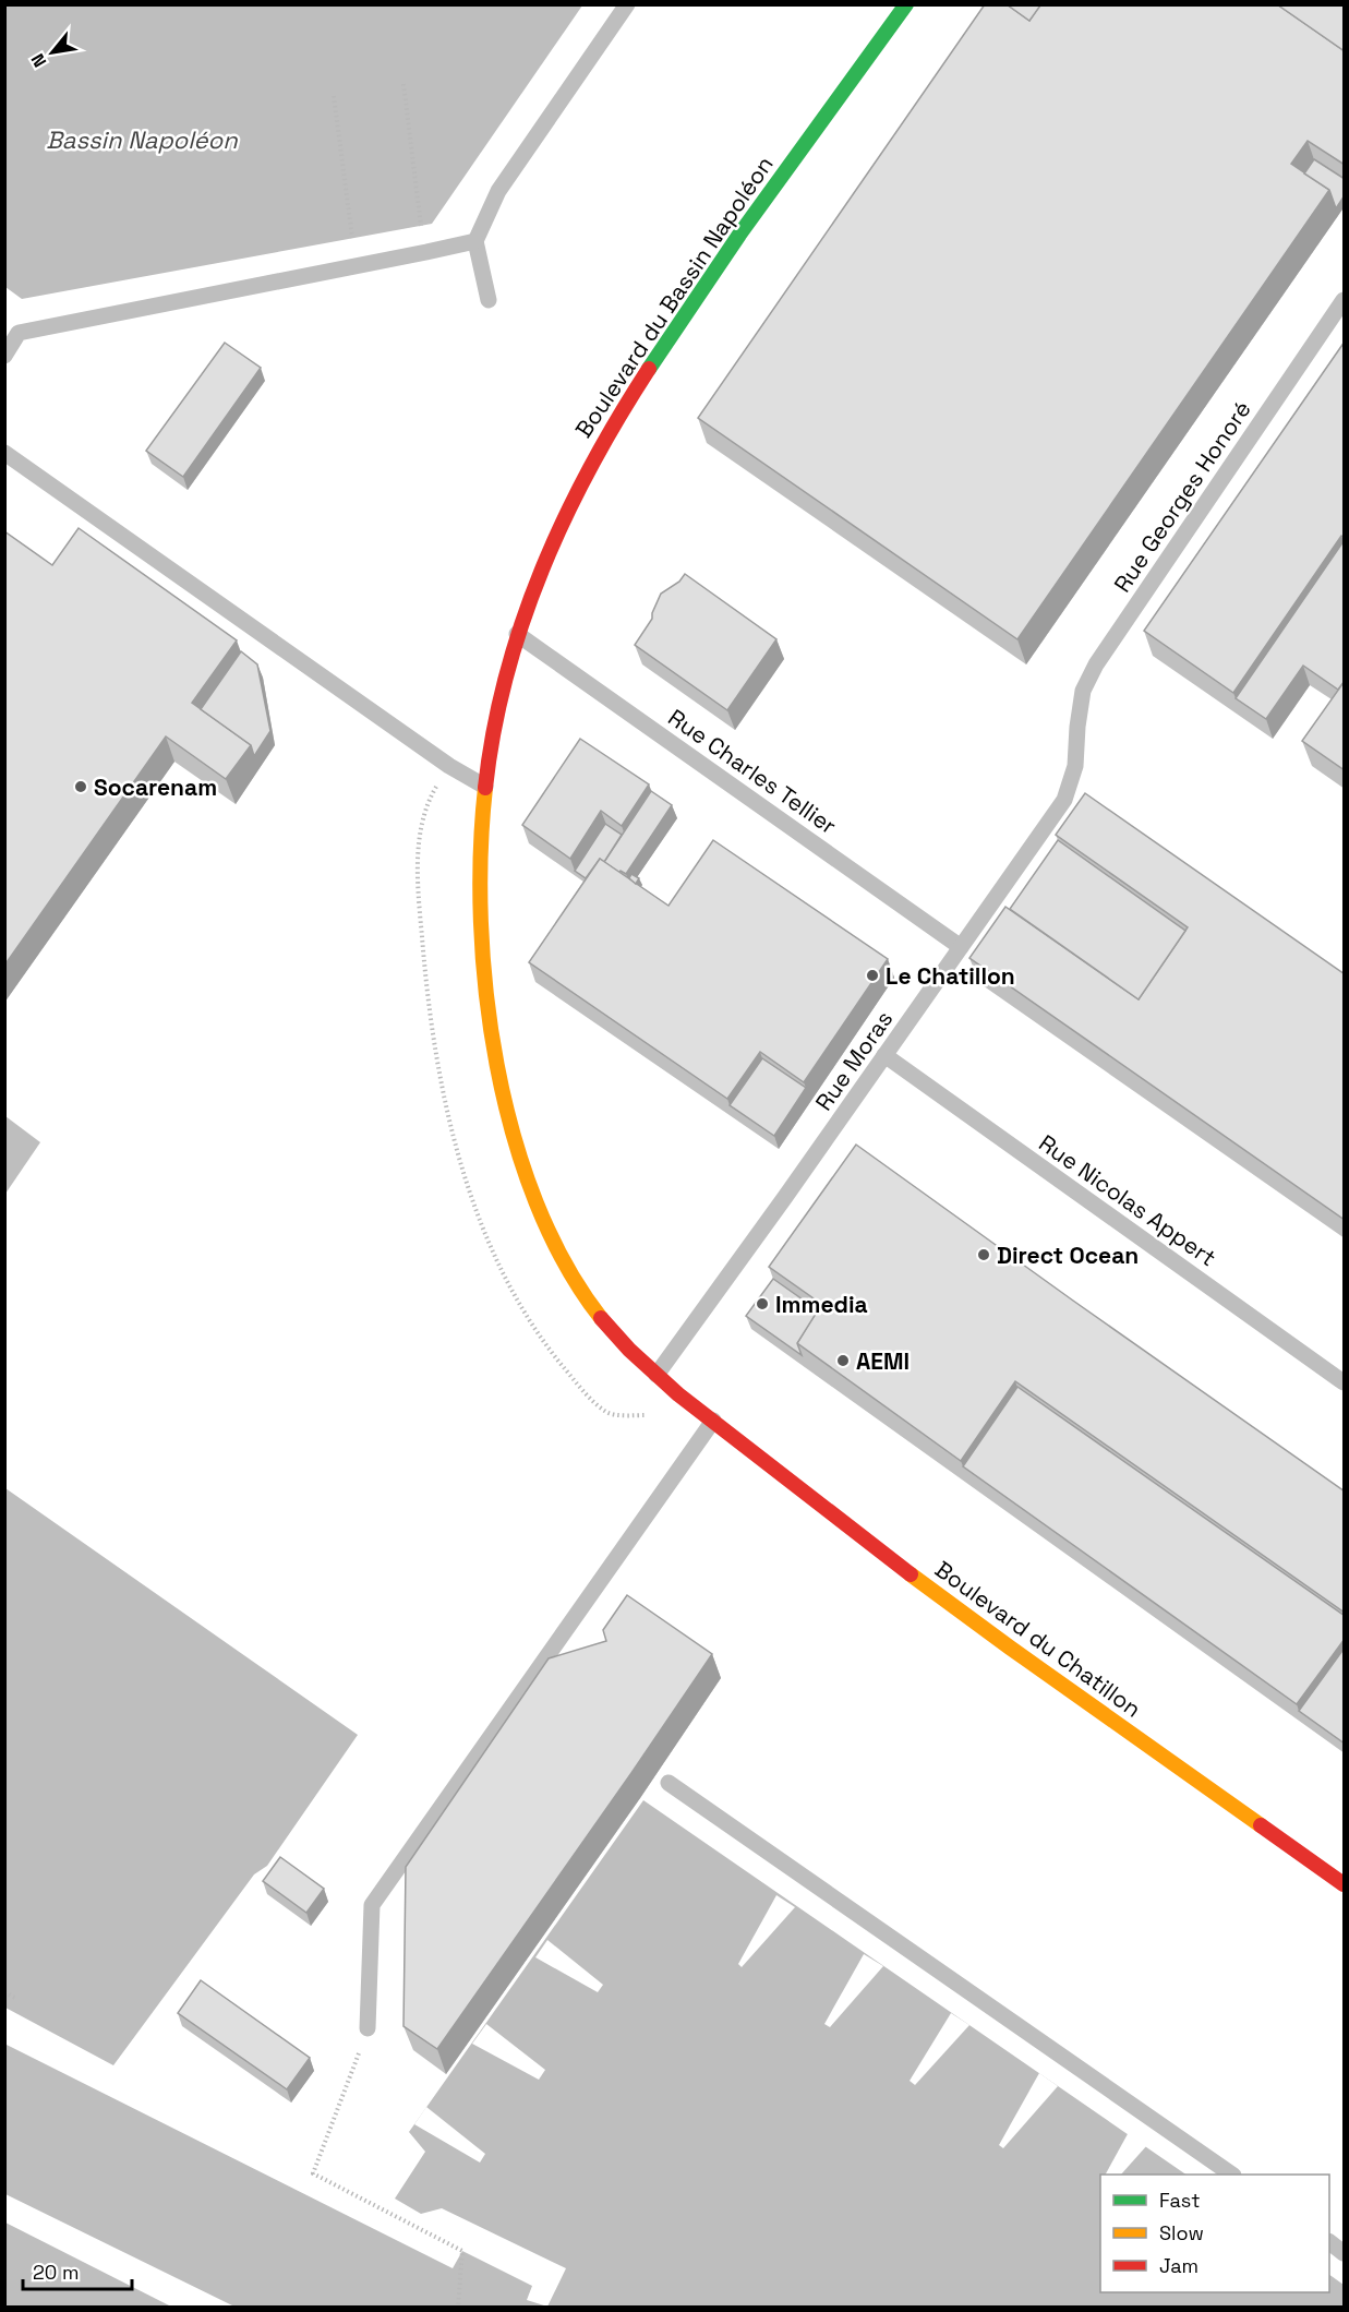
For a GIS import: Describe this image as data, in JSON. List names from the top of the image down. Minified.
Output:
{"streets":{"main road":["Boulevard du Bassin Napoléon","Boulevard du Chatillon"],"lane":["Rue Georges Honoré","Rue Charles Tellier","Rue Moras","Rue Nicolas Appert"]},"crossings":[["Boulevard du Bassin Napoléon","Rue Charles Tellier"],["Boulevard du Bassin Napoléon","Rue Moras"],["Boulevard du Bassin Napoléon","Boulevard du Chatillon"],["Rue Georges Honoré","Rue Moras"],["Rue Charles Tellier","Rue Moras"],["Rue Moras","Rue Nicolas Appert"]],"water":["Bassin Napoléon"],"places":["Socarenam","Le Chatillon","Direct Ocean","Immedia","AEMI"],"legend":["Fast","Slow","Jam"],"scale_bar":"20 m","north":"bottom left"}
